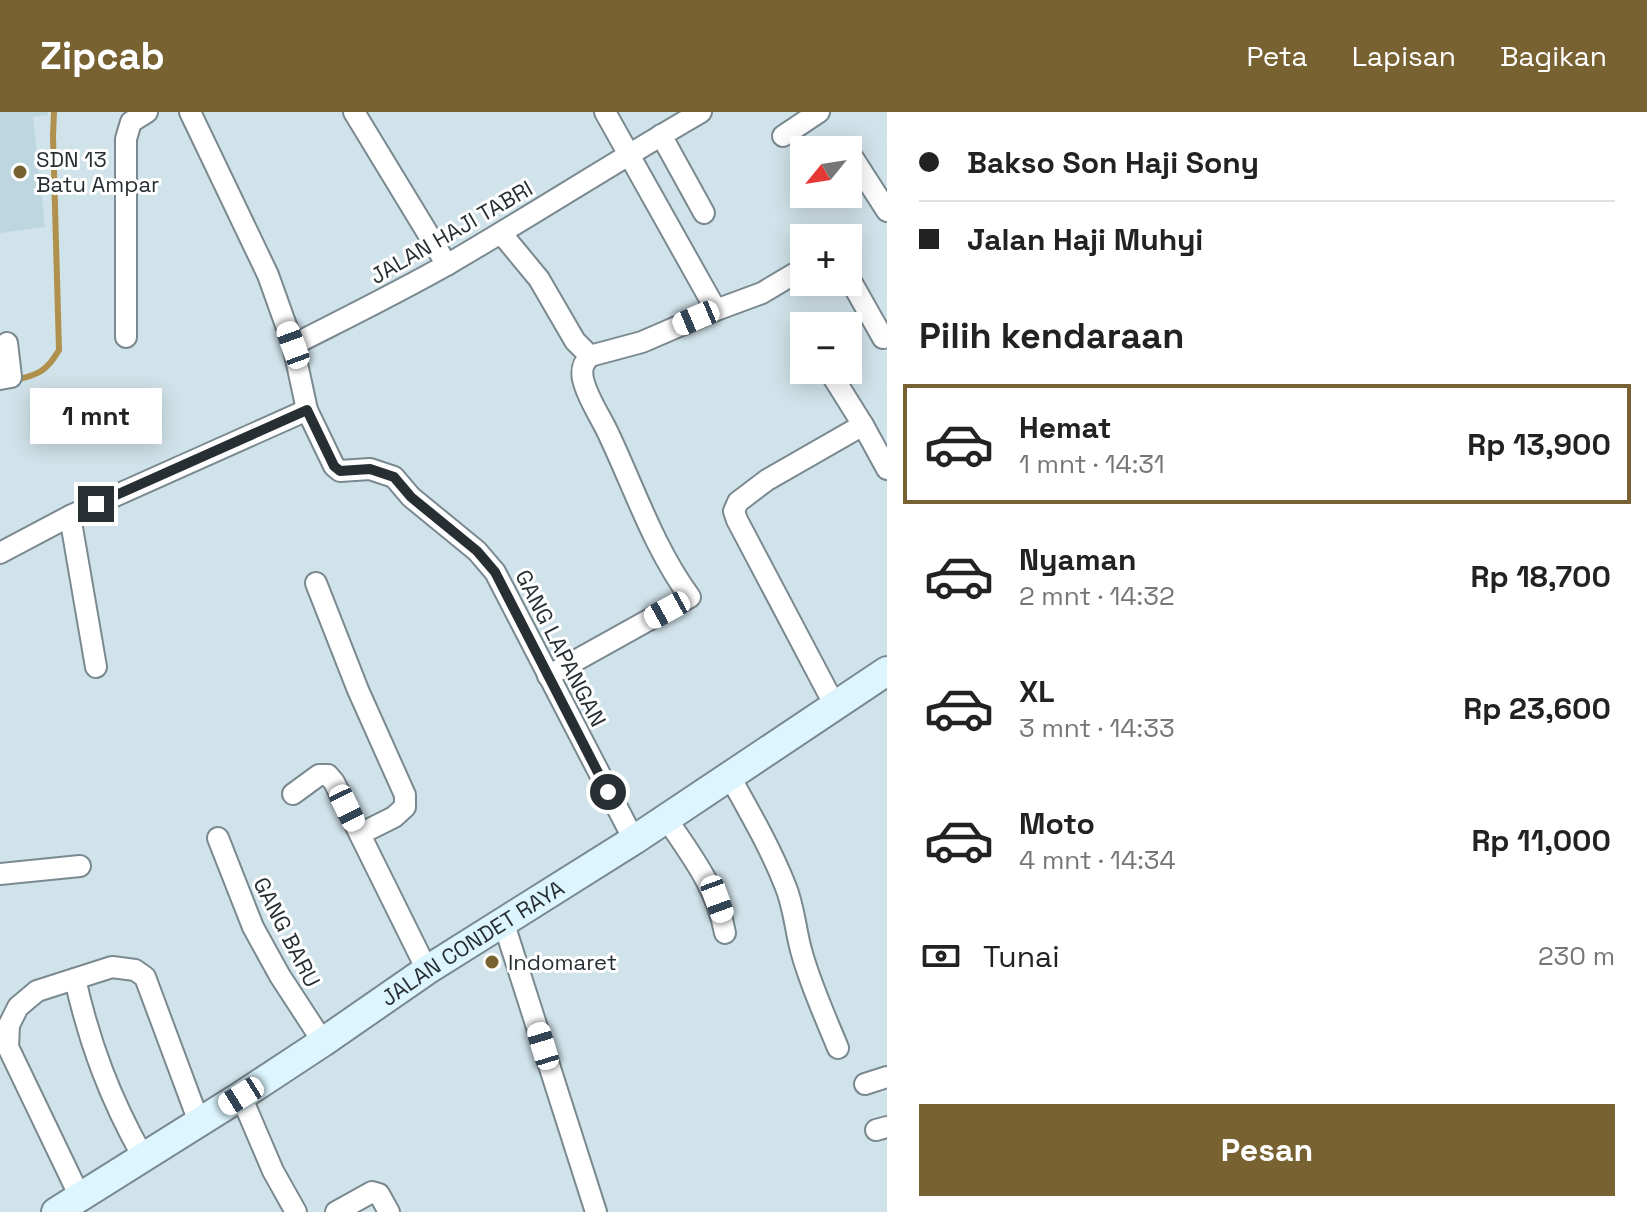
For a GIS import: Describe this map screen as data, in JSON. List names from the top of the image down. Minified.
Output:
{"streets":{"street":["JALAN HAJI TABRI","GANG LAPANGAN","GANG BARU","JALAN CONDET RAYA"]},"crossings":[["JALAN HAJI TABRI","GANG LAPANGAN"],["GANG LAPANGAN","JALAN CONDET RAYA"],["GANG BARU","JALAN CONDET RAYA"]],"places":["SDN 13 Batu Ampar","Indomaret"],"north":"bottom left","page":{"header":"Zipcab","nav":["Peta","Lapisan","Bagikan"],"banner":["Bakso Son Haji Sony","Jalan Haji Muhyi"],"map_buttons":["+","−"],"heading":"Pilih kendaraan","list":[{"name":"Hemat","note":"1 mnt · 14:31","value":"Rp 13,900"},{"name":"Nyaman","note":"2 mnt · 14:32","value":"Rp 18,700"},{"name":"XL","note":"3 mnt · 14:33","value":"Rp 23,600"},{"name":"Moto","note":"4 mnt · 14:34","value":"Rp 11,000"}],"bubble":"1 mnt","pay":["Tunai","230 m"],"buttons":"Pesan"}}
